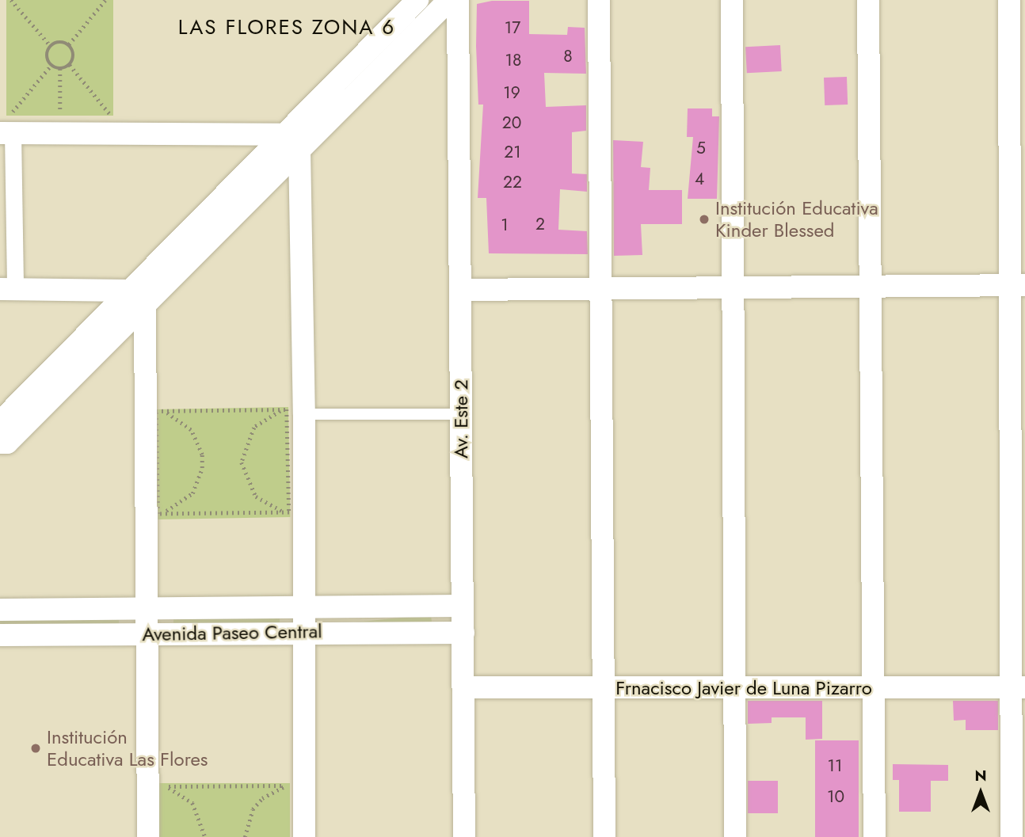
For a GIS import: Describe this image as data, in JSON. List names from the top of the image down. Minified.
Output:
{"streets":{"street":["Av. Este 2","Avenida Paseo Central","Frnacisco Javier de Luna Pizarro"]},"crossings":[["Av. Este 2","Avenida Paseo Central"],["Av. Este 2","Frnacisco Javier de Luna Pizarro"]],"districts":["LAS FLORES ZONA 6"],"places":["Institución Educativa Kinder Blessed","Institución Educativa Las Flores"],"house_numbers":["17","8","18","19","20","5","21","4","22","2","1","11","10"],"north":"top"}
